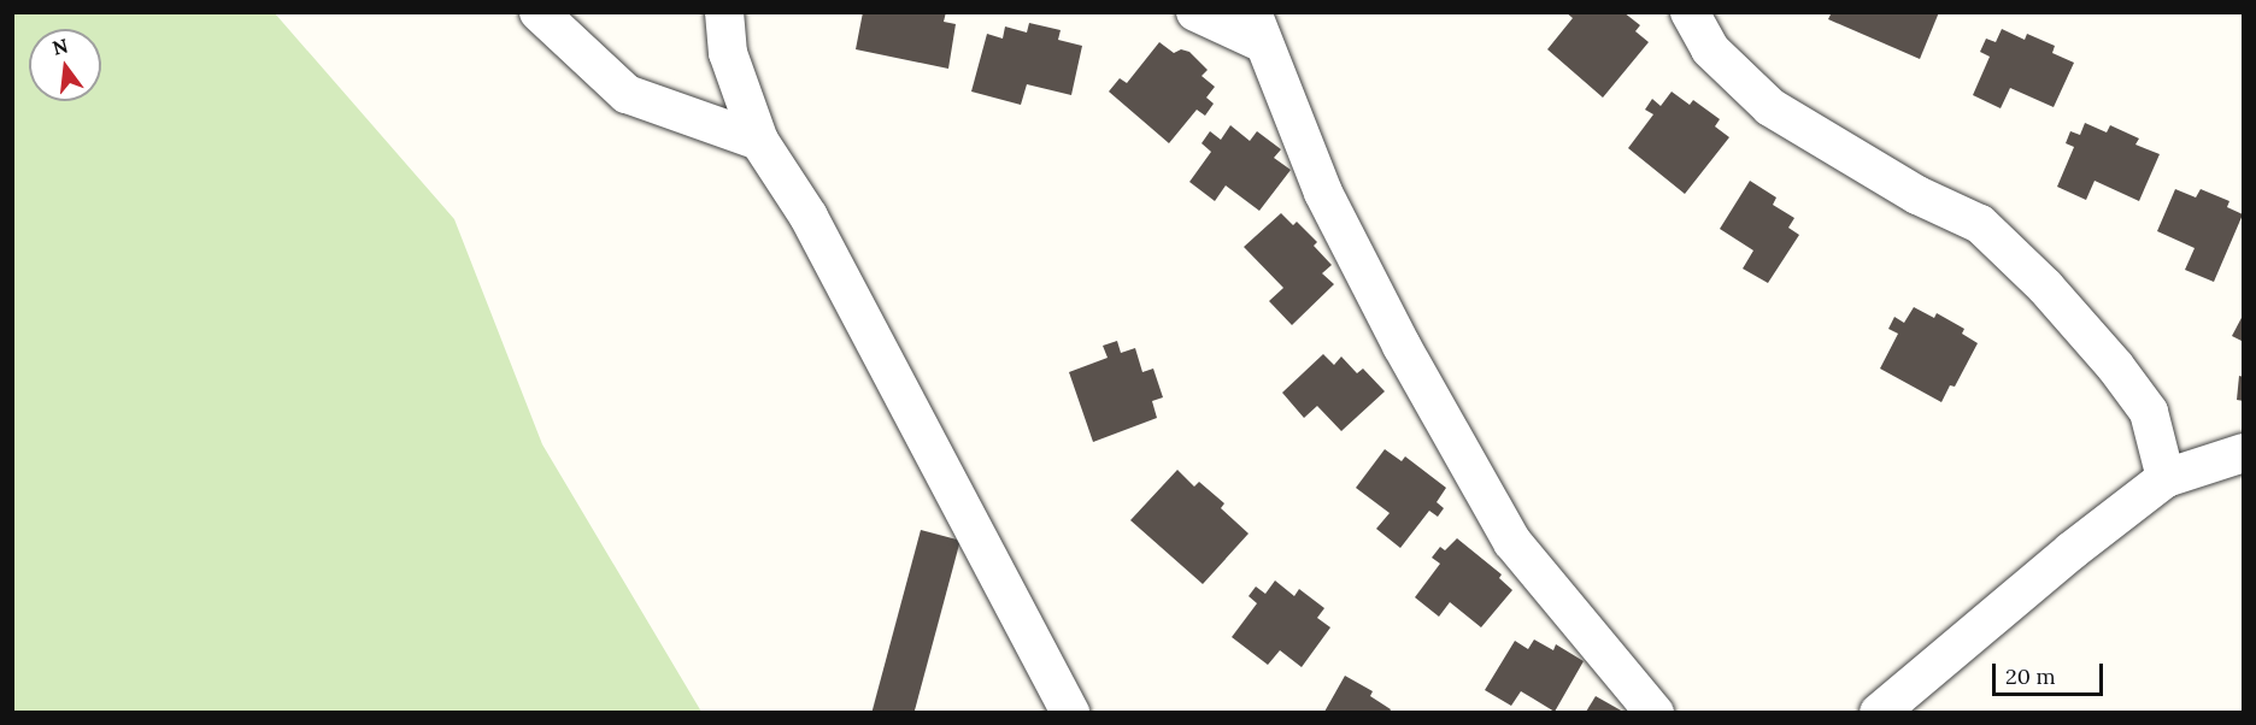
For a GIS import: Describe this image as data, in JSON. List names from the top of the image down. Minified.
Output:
{"scale_bar":"20 m","north":"top"}
